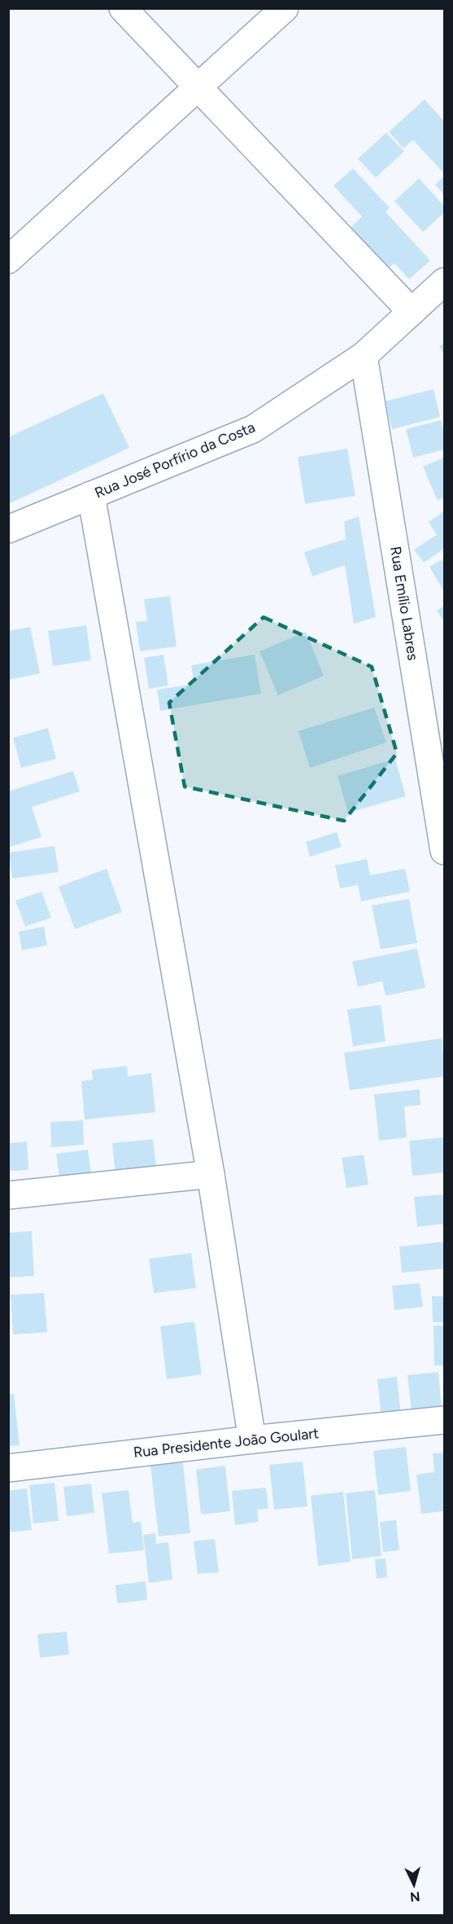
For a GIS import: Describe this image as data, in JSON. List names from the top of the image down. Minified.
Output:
{"streets":{"street":["Rua José Porfírio da Costa","Rua Emílio Labres","Rua Presidente João Goulart"]},"crossings":[["Rua José Porfírio da Costa","Rua Emílio Labres"]],"north":"bottom"}
